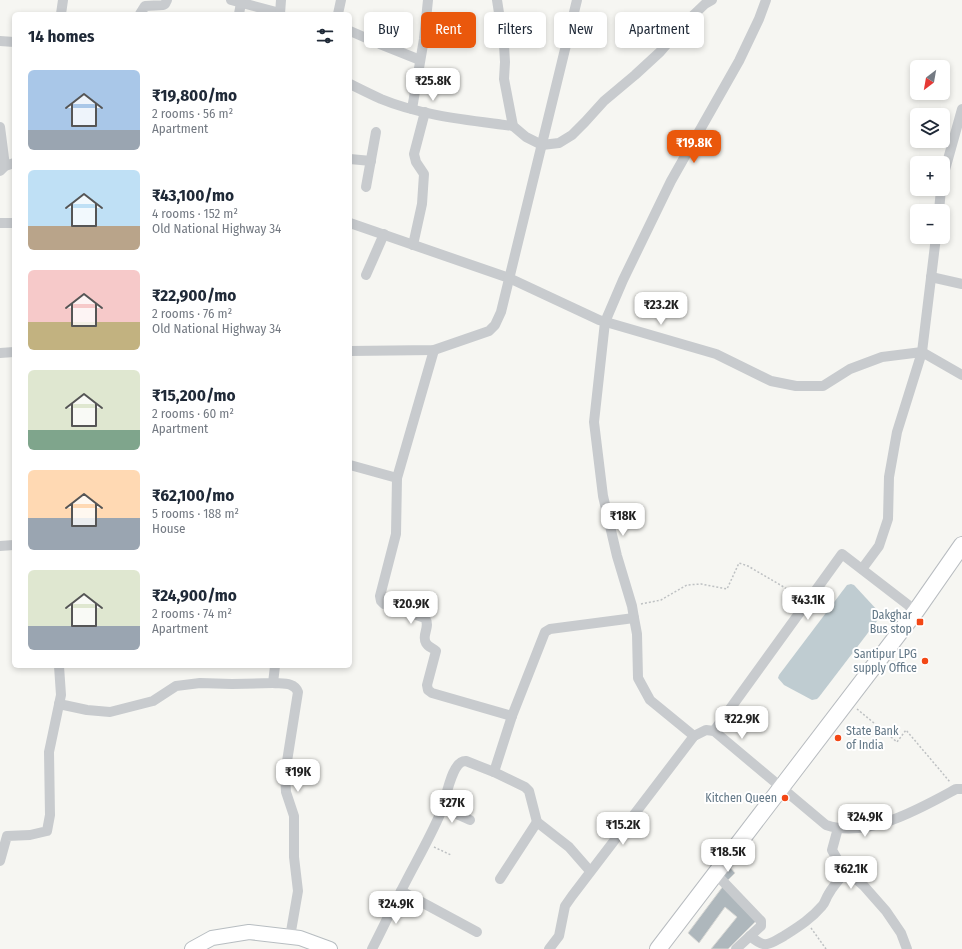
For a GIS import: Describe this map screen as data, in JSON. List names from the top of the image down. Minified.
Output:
{"places":{"transit":["Dakghar Bus stop"],"other":["Santipur LPG supply Office","State Bank of India","Kitchen Queen"]},"north":"bottom left","page":{"chip":["Buy","Rent","Filters","New","Apartment"],"heading":"14 homes","map_buttons":["+","−"],"list":[{"name":"₹19,800/mo","note":"2 rooms · 56 m² · Apartment"},{"name":"₹43,100/mo","note":"4 rooms · 152 m² · Old National Highway 34"},{"name":"₹22,900/mo","note":"2 rooms · 76 m² · Old National Highway 34"},{"name":"₹15,200/mo","note":"2 rooms · 60 m² · Apartment"},{"name":"₹62,100/mo","note":"5 rooms · 188 m² · House"},{"name":"₹24,900/mo","note":"2 rooms · 74 m² · Apartment"}],"price":["₹25.8K","₹19.8K","₹23.2K","₹18K","₹43.1K","₹20.9K","₹22.9K","₹19K","₹27K","₹24.9K","₹15.2K","₹18.5K","₹62.1K","₹24.9K"]}}
